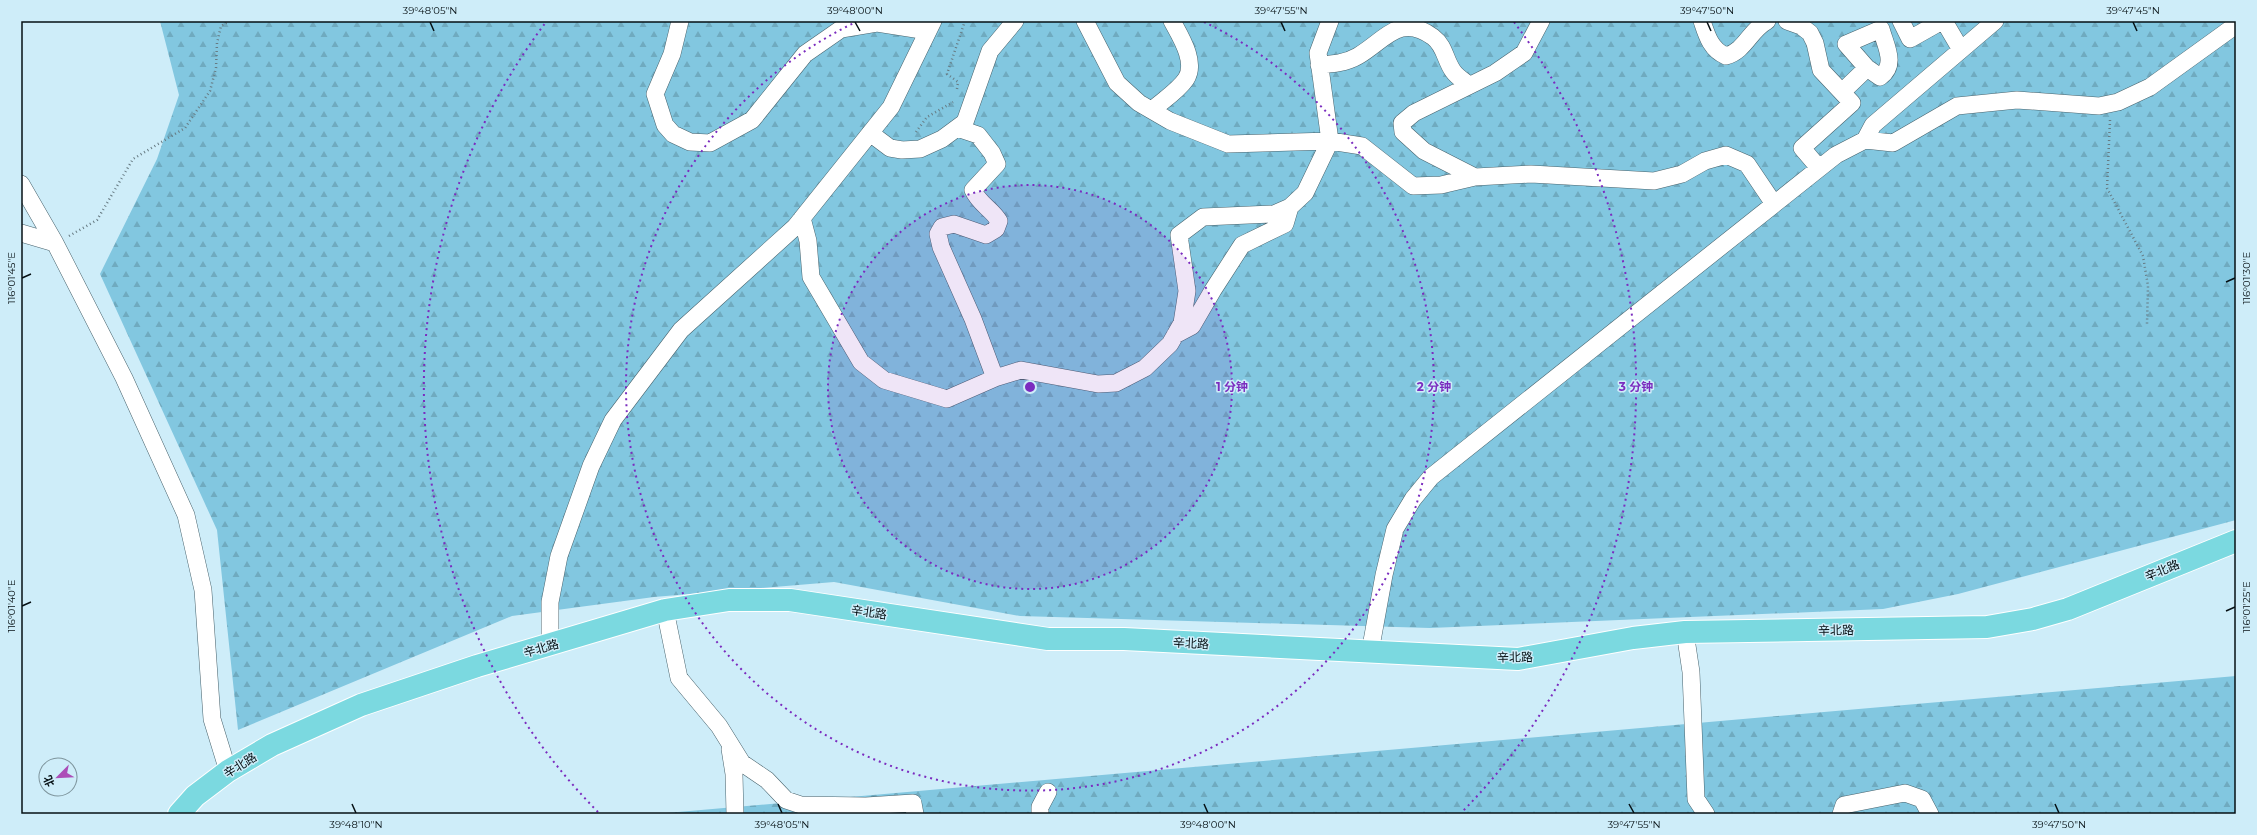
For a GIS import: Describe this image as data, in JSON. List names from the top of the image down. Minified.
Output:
{"streets":{"main road":["辛北路"]},"north":"bottom left","coordinates":["39°48'05\"N","39°48'00\"N","39°47'55\"N","39°47'50\"N","39°47'45\"N","116°01'45\"E","116°01'30\"E","116°01'40\"E","116°01'25\"E","39°48'10\"N"],"rings":["1 分钟","2 分钟","3 分钟"]}
